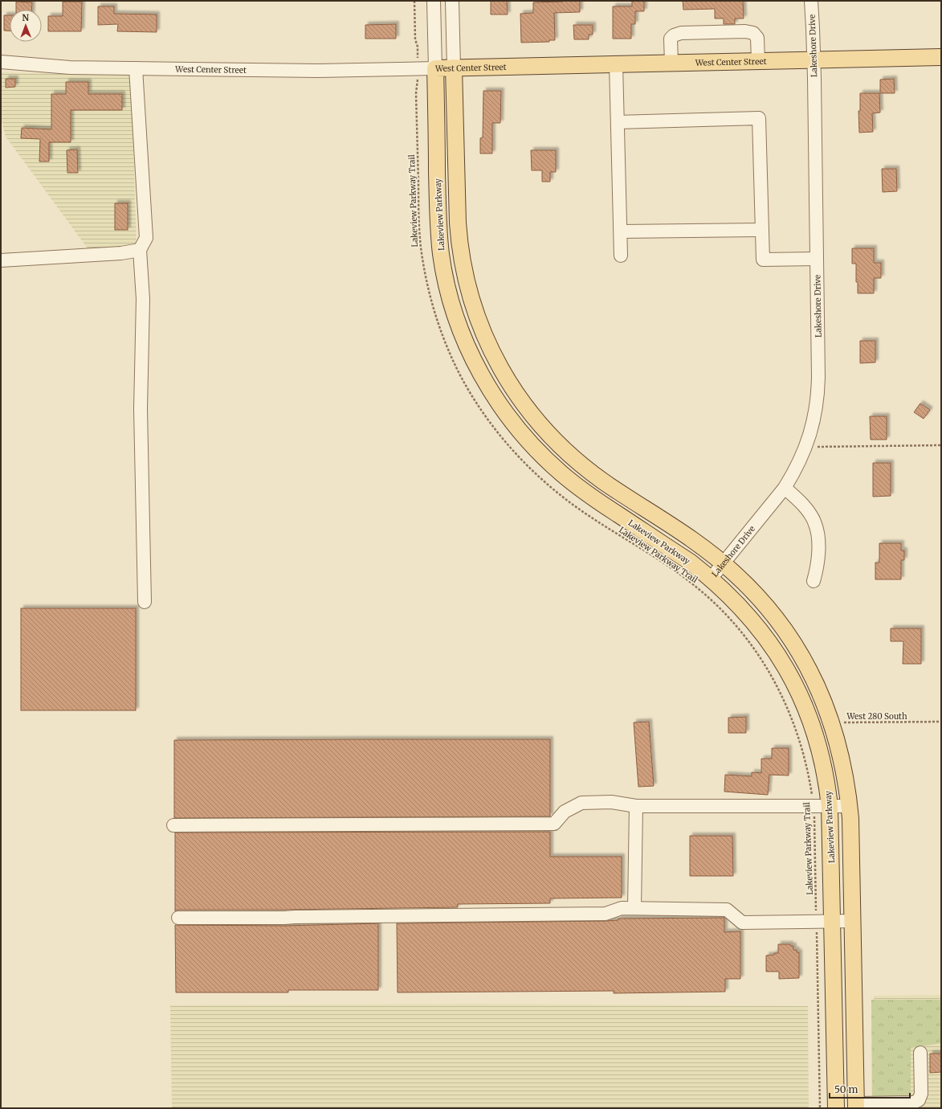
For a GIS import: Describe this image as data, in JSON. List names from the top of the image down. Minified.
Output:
{"streets":{"main road":["West Center Street","Lakeview Parkway"],"street":["Lakeshore Drive"],"path":["Lakeview Parkway Trail","West 280 South"]},"crossings":[["Lakeshore Drive","West Center Street"],["Lakeshore Drive","Lakeview Parkway"],["West Center Street","Lakeview Parkway"]],"scale_bar":"50 m","north":"top"}
